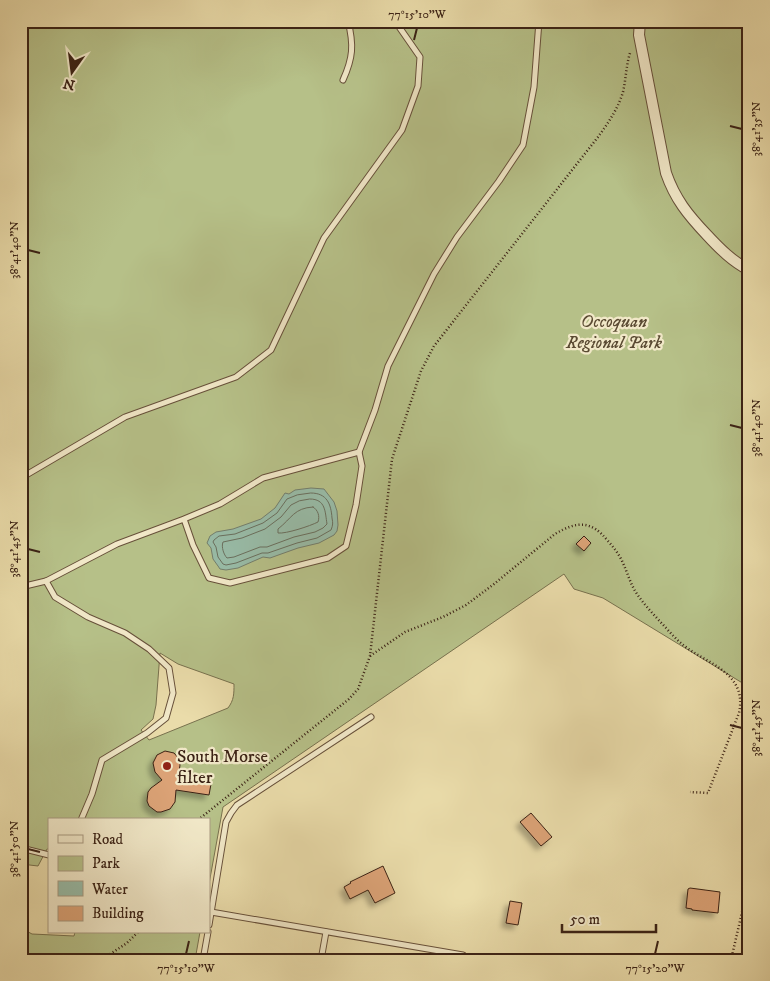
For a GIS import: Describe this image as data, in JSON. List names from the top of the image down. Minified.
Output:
{"parks":["Occoquan Regional Park"],"places":["South Morse filter"],"legend":["Road","Park","Water","Building"],"scale_bar":"50 m","north":"bottom","coordinates":["77°15'10\"W","38°41'35\"N","38°41'40\"N","38°41'45\"N","38°41'50\"N","77°15'20\"W"]}
